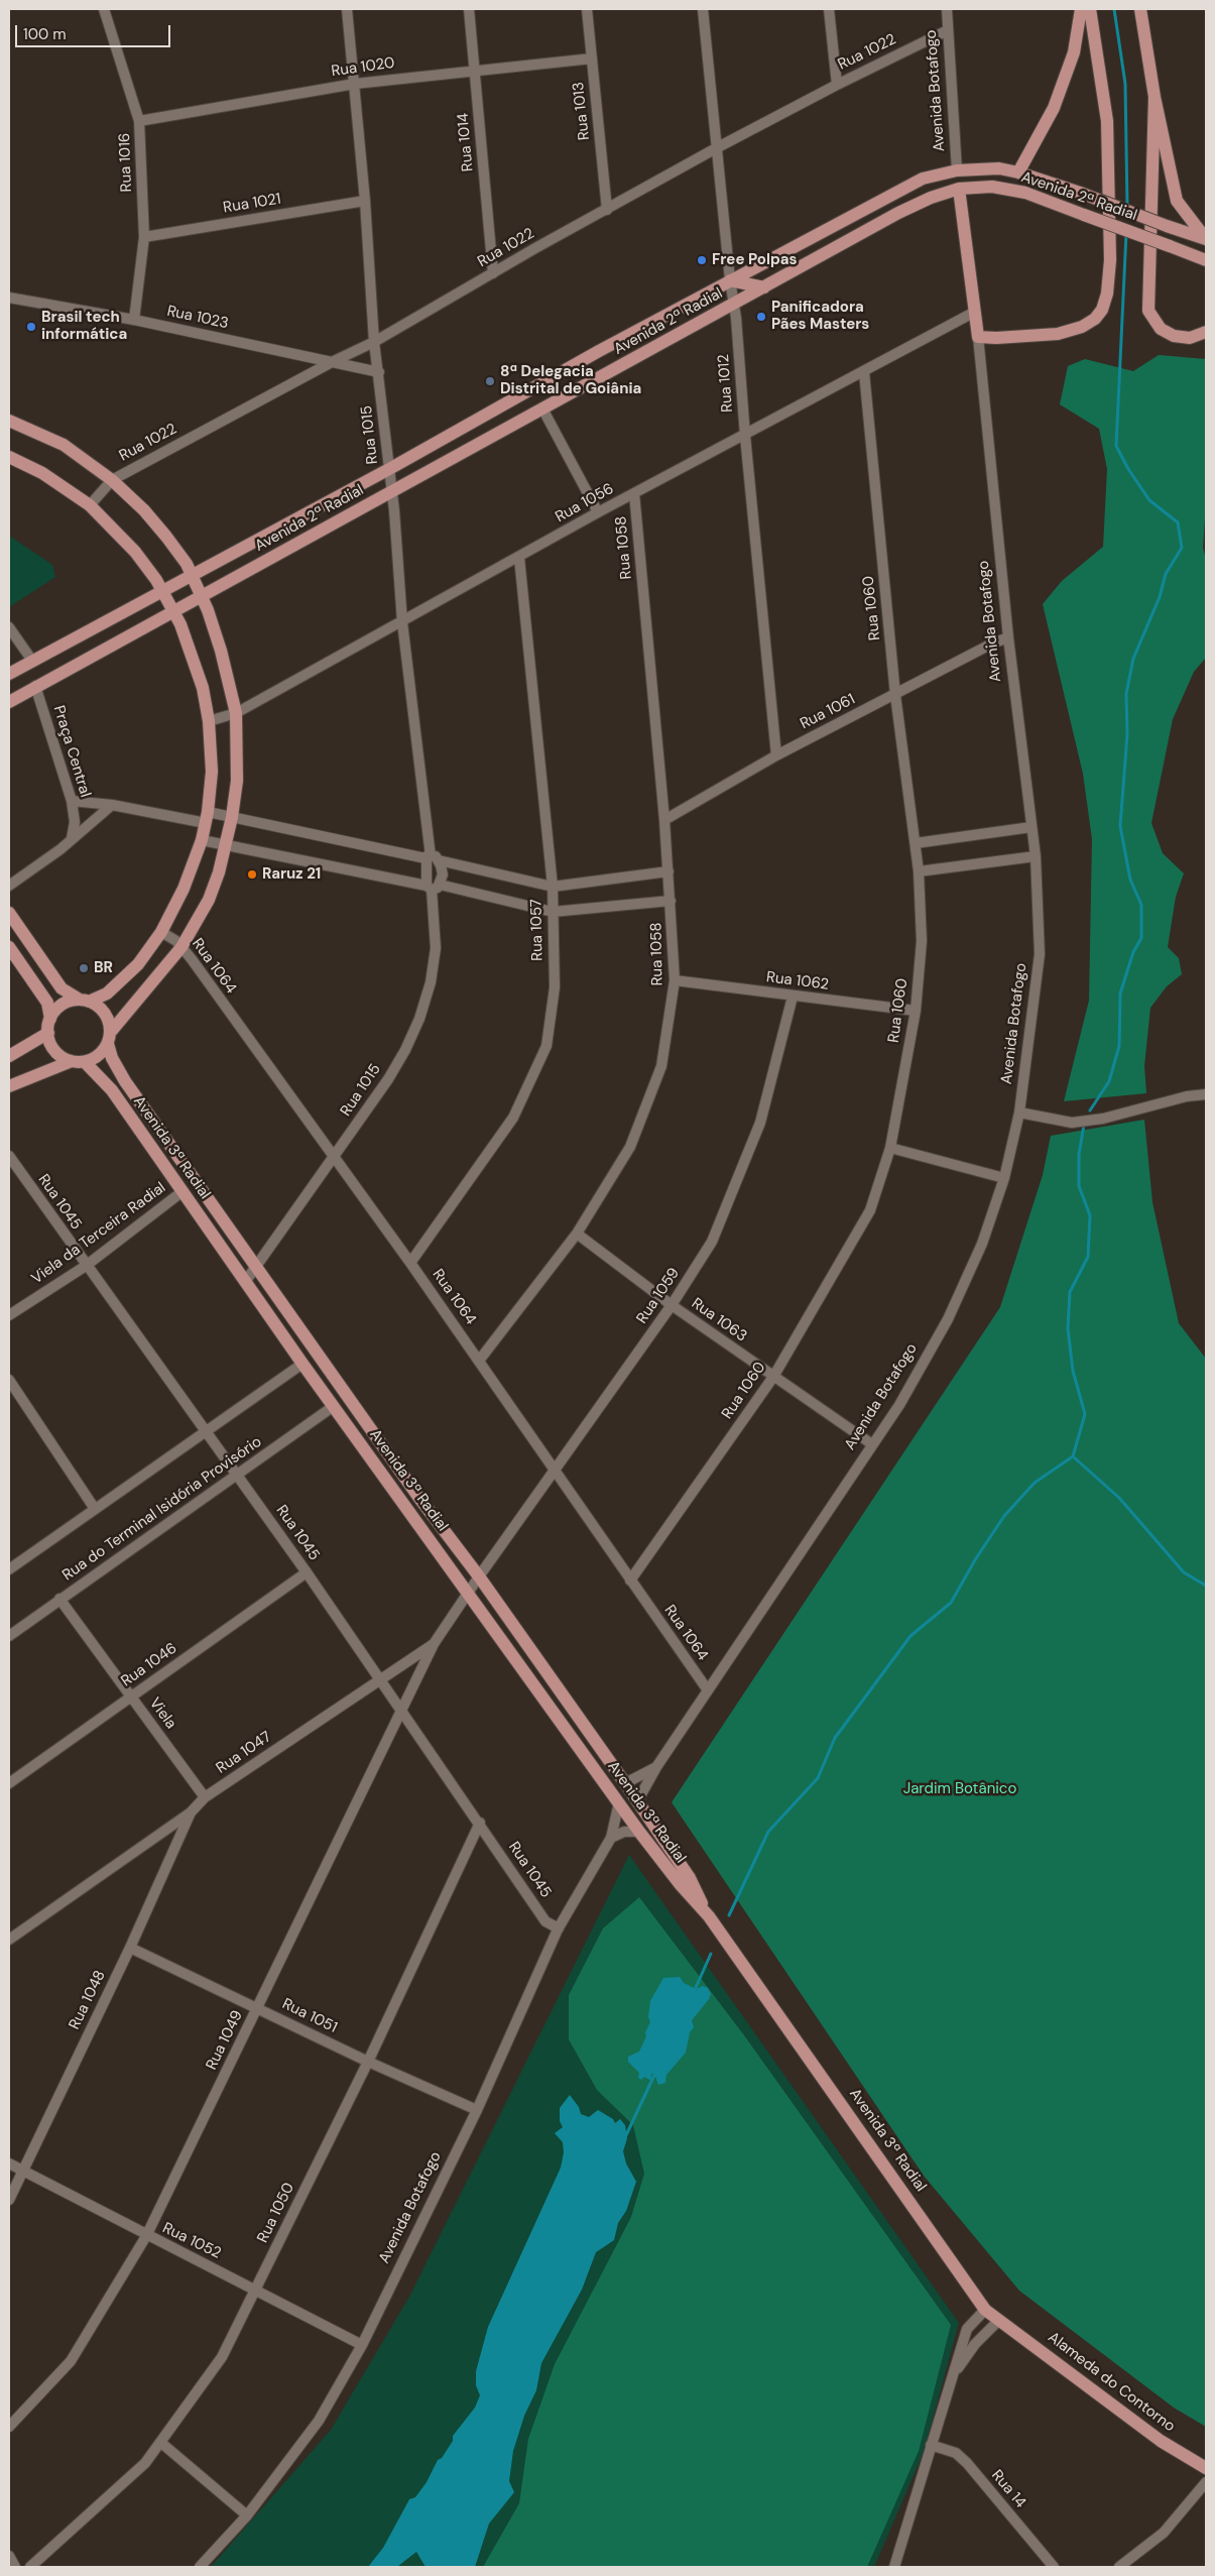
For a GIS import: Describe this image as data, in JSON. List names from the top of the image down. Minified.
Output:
{"streets":{"main road":["Avenida Botafogo","Avenida 2ª Radial","Avenida 3ª Radial","Alameda do Contorno"],"street":["Rua 1022","Rua 1020","Rua 1013","Rua 1014","Rua 1016","Rua 1021","Rua 1023","Rua 1012","Rua 1015","Rua 1056","Rua 1058","Rua 1060","Rua 1061","Praça Central","Rua 1057","Rua 1064","Rua 1062","Rua 1045","Viela da Terceira Radial","Rua 1059","Rua 1063","Rua do Terminal Isidória Provisório","Rua 1046","Viela","Rua 1047","Rua 1048","Rua 1051","Rua 1049","Rua 1050","Rua 1052","Rua 14"]},"crossings":[["Rua 1022","Avenida Botafogo"],["Rua 1022","Rua 1013"],["Rua 1022","Rua 1014"],["Rua 1022","Rua 1023"],["Rua 1022","Rua 1012"],["Rua 1022","Rua 1015"],["Rua 1020","Rua 1013"],["Rua 1020","Rua 1014"],["Rua 1020","Rua 1016"],["Rua 1020","Rua 1015"],["Avenida Botafogo","Avenida 2ª Radial"],["Avenida Botafogo","Rua 1056"],["Avenida Botafogo","Rua 1061"],["Avenida Botafogo","Rua 1064"],["Avenida Botafogo","Avenida 3ª Radial"],["Avenida Botafogo","Rua 1045"],["Avenida Botafogo","Rua 1063"],["Avenida Botafogo","Rua 1051"],["Avenida Botafogo","Rua 1052"],["Rua 1016","Rua 1021"],["Rua 1016","Rua 1023"],["Avenida 2ª Radial","Rua 1012"],["Avenida 2ª Radial","Rua 1015"],["Avenida 2ª Radial","Praça Central"],["Rua 1021","Rua 1015"],["Rua 1023","Rua 1015"],["Rua 1012","Rua 1056"],["Rua 1012","Rua 1061"],["Rua 1015","Rua 1056"],["Rua 1015","Rua 1064"],["Rua 1015","Avenida 3ª Radial"],["Rua 1056","Rua 1058"],["Rua 1056","Rua 1060"],["Rua 1056","Rua 1057"],["Rua 1058","Rua 1061"],["Rua 1058","Rua 1064"],["Rua 1058","Rua 1062"],["Rua 1058","Rua 1063"],["Rua 1060","Rua 1061"],["Rua 1060","Rua 1064"],["Rua 1060","Rua 1062"],["Rua 1060","Rua 1063"],["Rua 1057","Rua 1064"],["Rua 1064","Rua 1059"],["Rua 1062","Rua 1059"],["Avenida 3ª Radial","Viela da Terceira Radial"],["Avenida 3ª Radial","Rua 1059"],["Avenida 3ª Radial","Rua do Terminal Isidória Provisório"],["Avenida 3ª Radial","Rua 1047"],["Avenida 3ª Radial","Alameda do Contorno"],["Rua 1045","Viela da Terceira Radial"],["Rua 1045","Rua do Terminal Isidória Provisório"],["Rua 1045","Rua 1046"],["Rua 1045","Rua 1047"],["Rua 1045","Rua 1049"],["Rua 1045","Rua 1050"],["Rua 1059","Rua 1063"],["Rua 1059","Rua 1047"],["Rua do Terminal Isidória Provisório","Viela"],["Rua 1046","Viela"],["Viela","Rua 1047"],["Rua 1047","Rua 1048"],["Rua 1047","Rua 1049"],["Rua 1048","Rua 1051"],["Rua 1048","Rua 1052"],["Rua 1051","Rua 1049"],["Rua 1051","Rua 1050"],["Rua 1049","Rua 1052"],["Rua 1050","Rua 1052"]],"parks":["Jardim Botânico"],"places":["Free Polpas","Panificadora Pães Masters","Brasil tech informática","8ª Delegacia Distrital de Goiânia","Raruz 21","BR"],"scale_bar":"100 m"}
